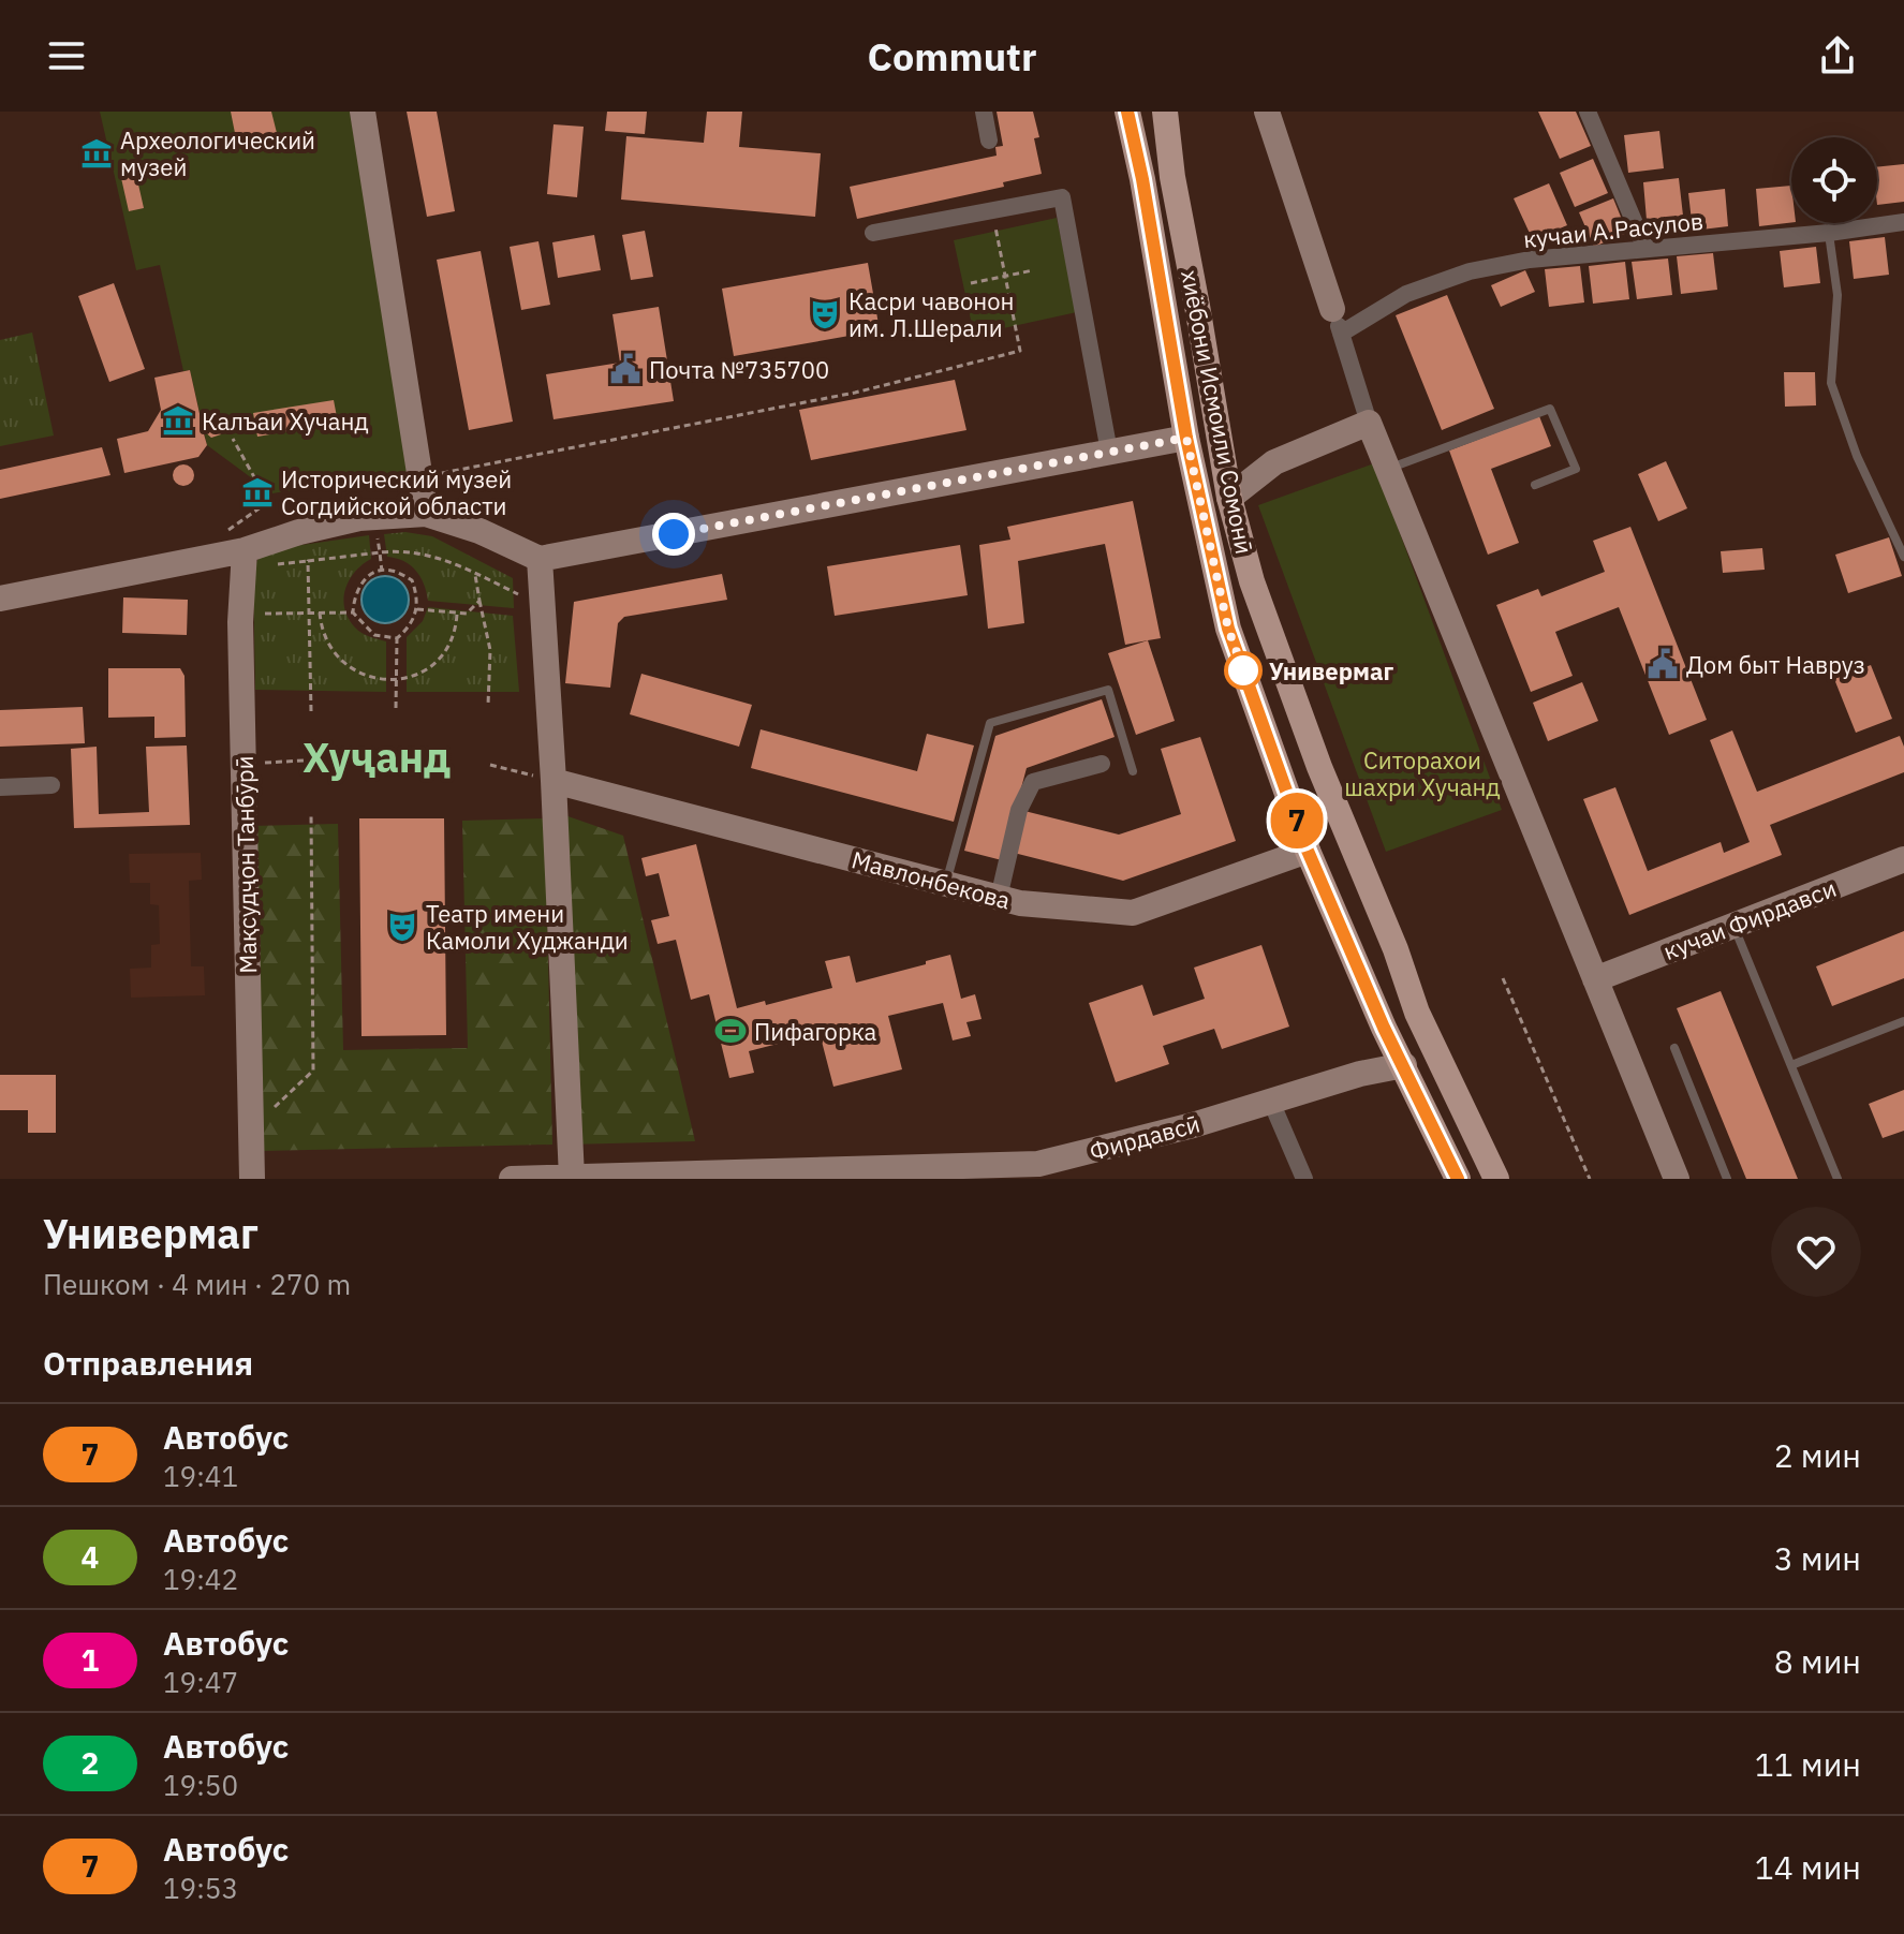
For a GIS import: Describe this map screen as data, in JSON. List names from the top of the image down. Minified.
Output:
{"streets":{"main road":["хиёбони Исмоили Сомонӣ"],"street":["кучаи А.Расулов","Мақсудҷон Танбӯрӣ","Мавлонбекова","кучаи Фирдавси","Фирдавсӣ"]},"districts":["Хуҷанд"],"parks":["Ситорахои шахри Хучанд"],"places":{"museum":["Археологический музей","Калъаи Хучанд","Исторический музей Согдийской области"],"theatre":["Касри чавонон им. Л.Шерали","Театр имени Камоли Худжанди"],"public building":["Почта №735700","Дом быт Навруз"],"other":["Универмаг"],"sports":["Пифагорка"]},"lines":["bus line 7"],"page":{"header":"Commutr","on_map":"7","heading":[["Универмаг","Пешком · 4 мин · 270 m"],"Отправления"],"list":[{"mark":"7","name":"Автобус","note":"19:41","value":"2 мин"},{"mark":"4","name":"Автобус","note":"19:42","value":"3 мин"},{"mark":"1","name":"Автобус","note":"19:47","value":"8 мин"},{"mark":"2","name":"Автобус","note":"19:50","value":"11 мин"},{"mark":"7","name":"Автобус","note":"19:53","value":"14 мин"}]}}
